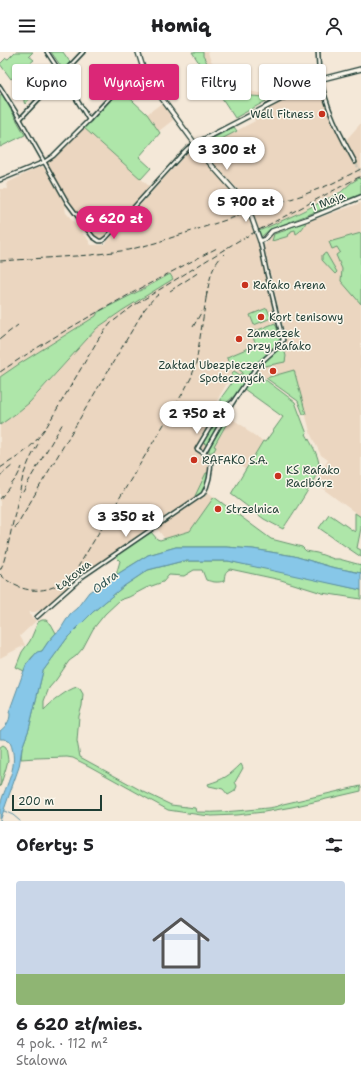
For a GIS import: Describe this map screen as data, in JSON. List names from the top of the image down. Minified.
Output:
{"streets":{"main road":["1 Maja","Łąkowa"]},"crossings":[["1 Maja","Łąkowa"]],"water":["Odra"],"places":["Well Fitness","Rafako Arena","Kort tenisowy","Zameczek przy Rafako","Zakład Ubezpieczeń Społecznych","RAFAKO S.A.","KS Rafako Racibórz","Strzelnica"],"scale_bar":"200 m","page":{"header":"Homiq","chip":["Kupno","Wynajem","Filtry","Nowe"],"price":["3 300 zł","5 700 zł","6 620 zł","2 750 zł","3 350 zł"],"scale":"200 m","heading":"Oferty: 5","list":[{"name":"6 620 zł/mies.","note":"4 pok. · 112 m² · Stalowa"}]}}
